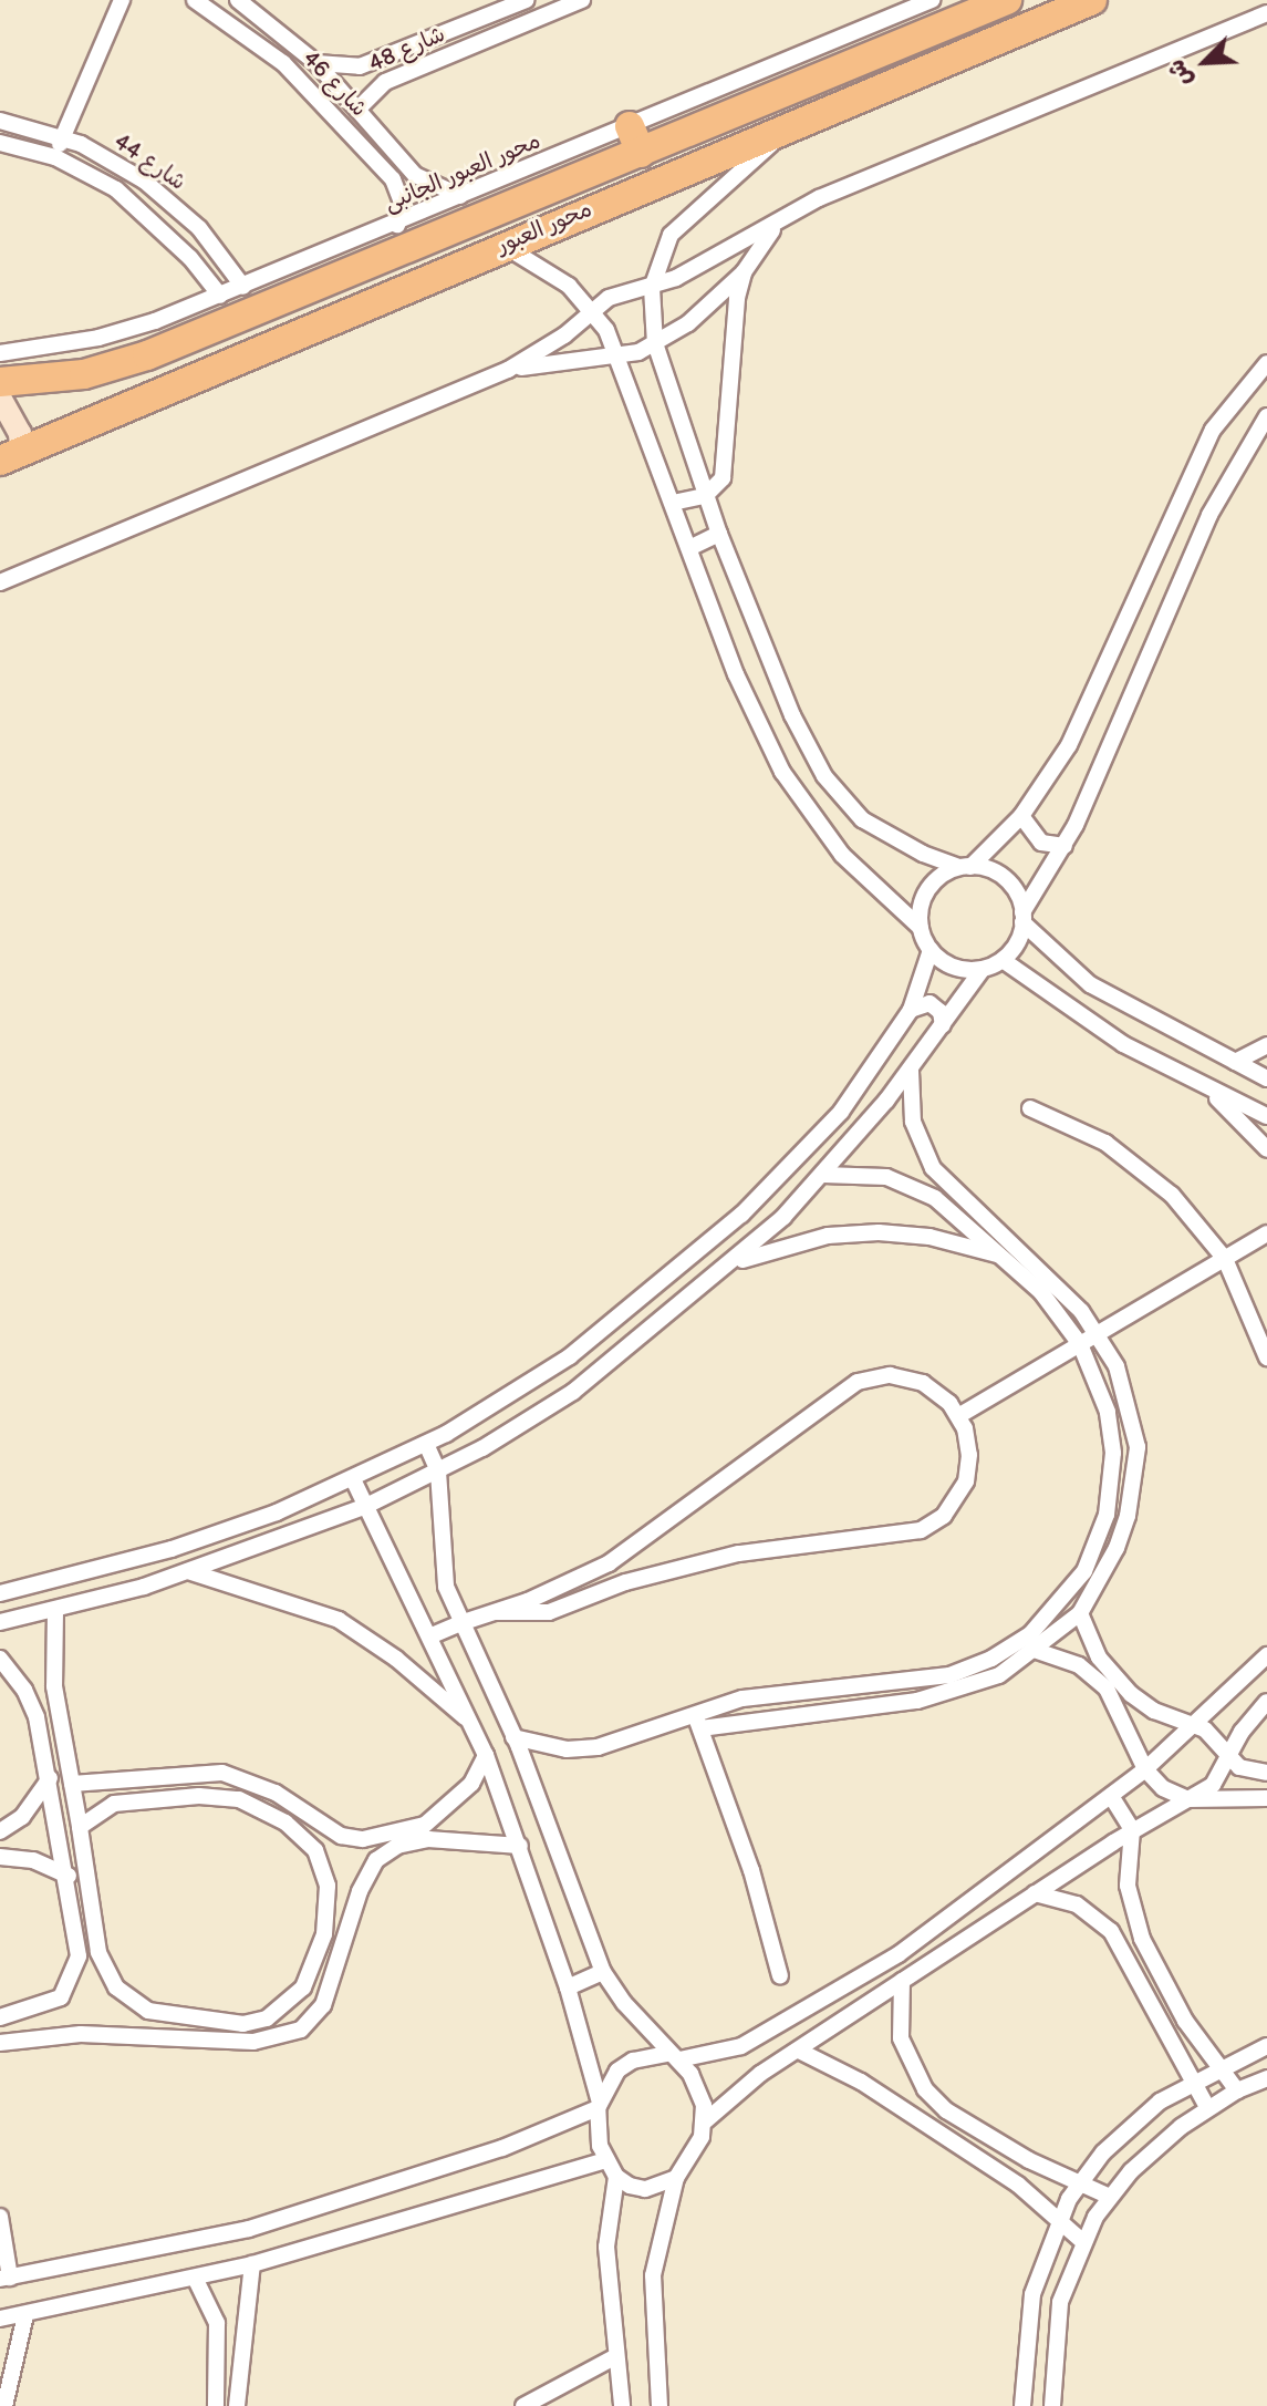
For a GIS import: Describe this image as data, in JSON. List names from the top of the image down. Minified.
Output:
{"streets":{"highway":["محور العبور"],"street":["شارع 48","شارع 46","شارع 44","محور العبور الجانبى"]},"crossings":[["شارع 48","شارع 46"],["شارع 46","محور العبور الجانبى"],["شارع 44","محور العبور الجانبى"],["محور العبور الجانبى","محور العبور"]],"north":"bottom left"}
